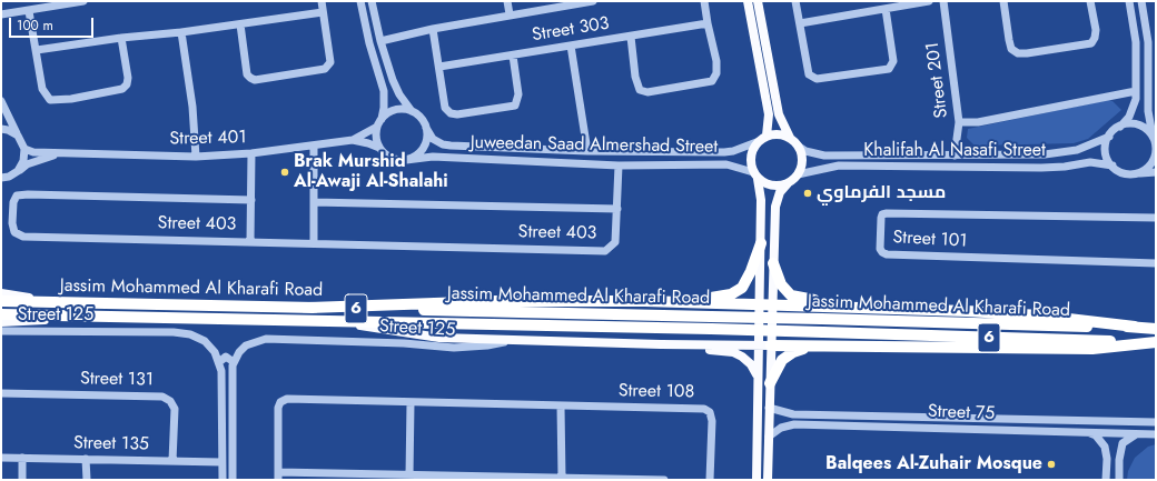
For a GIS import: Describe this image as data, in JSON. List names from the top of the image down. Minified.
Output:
{"streets":{"highway":["Jassim Mohammed Al Kharafi Road","6"],"street":["Street 303","Street 201","Street 401","Juweedan Saad Almershad Street","Khalifah Al Nasafi Street","Street 403","Street 101","Street 125","Street 131","Street 108","Street 75","Street 135"]},"crossings":[["Street 201","Khalifah Al Nasafi Street"],["Street 401","Juweedan Saad Almershad Street"],["Juweedan Saad Almershad Street","Khalifah Al Nasafi Street"],["Juweedan Saad Almershad Street","Street 403"],["Street 125","Street 135"],["Street 131","Street 135"]],"places":["Brak Murshid Al-Awaji Al-Shalahi","مسجد الفرماوي","Balqees Al-Zuhair Mosque"],"scale_bar":"100 m"}
